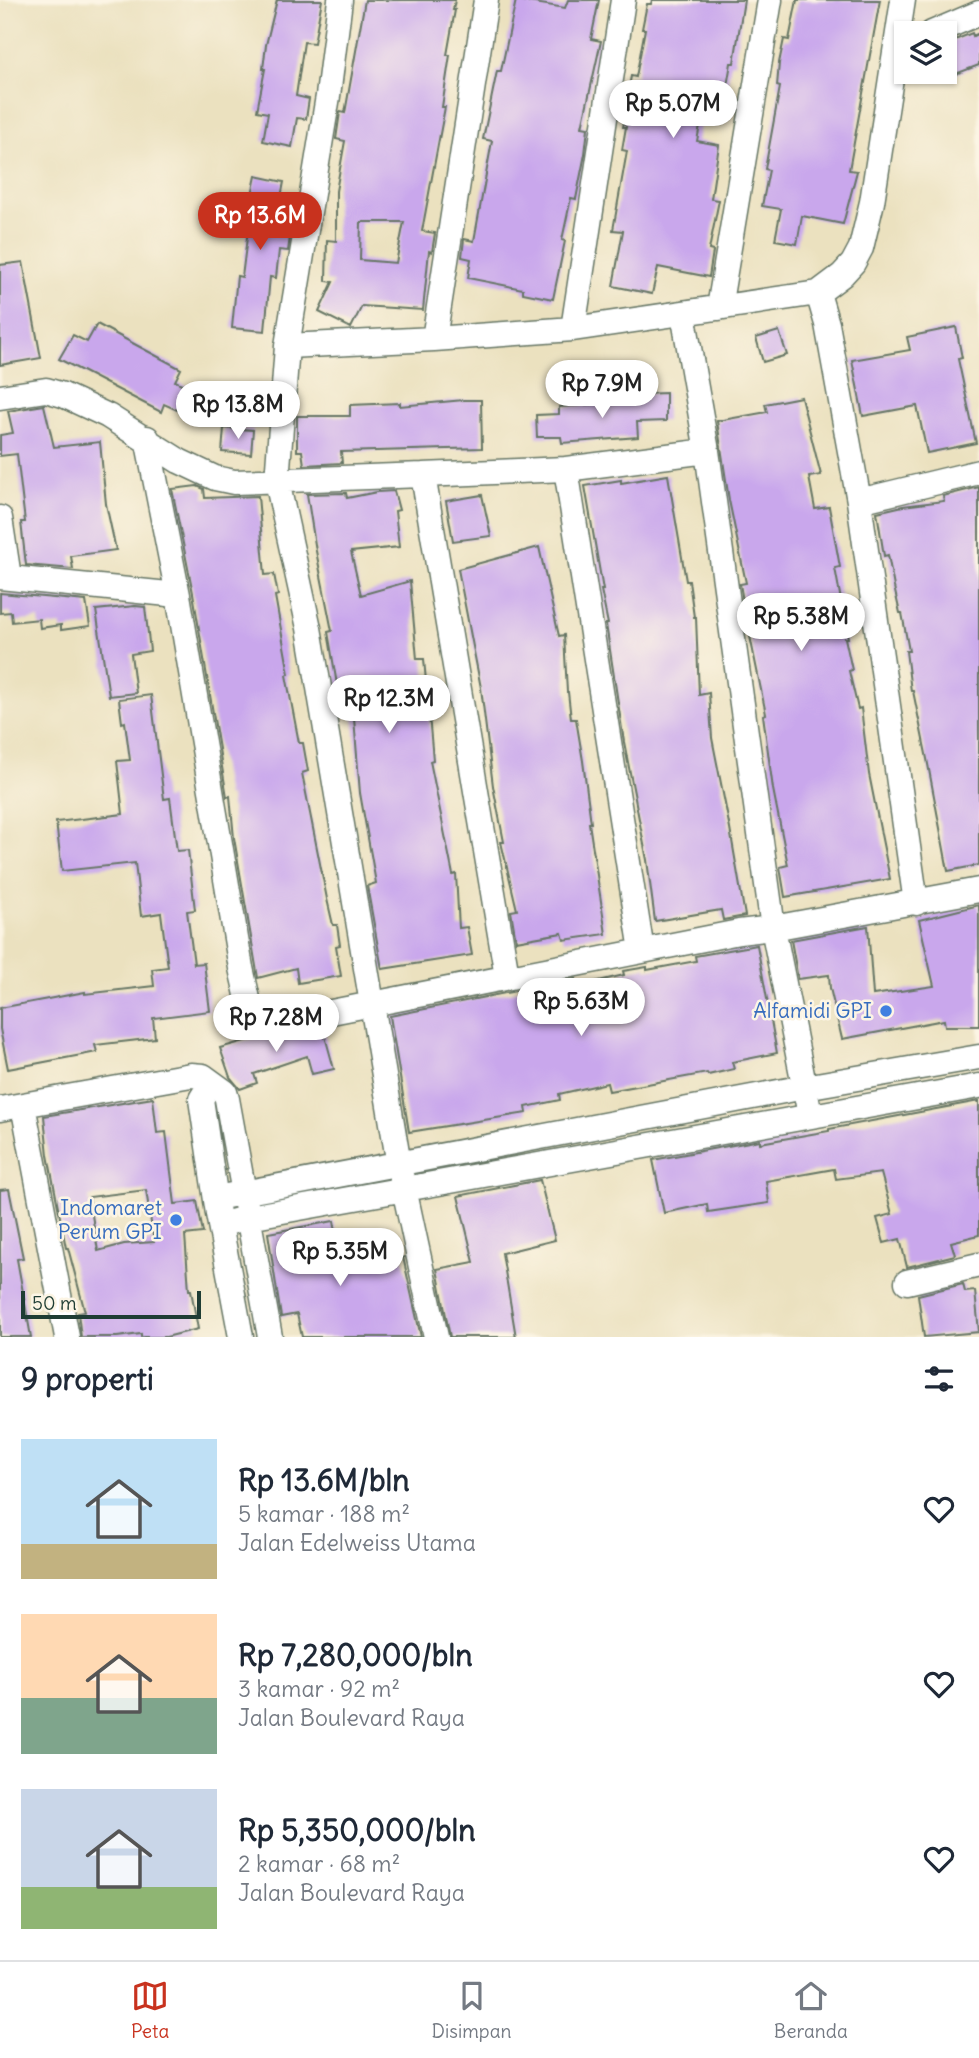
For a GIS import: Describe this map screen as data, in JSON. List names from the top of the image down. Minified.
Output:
{"places":["Alfamidi GPI","Indomaret Perum GPI"],"scale_bar":"50 m","page":{"price":["Rp 5.07M","Rp 13.6M","Rp 7.9M","Rp 13.8M","Rp 5.38M","Rp 12.3M","Rp 5.63M","Rp 7.28M","Rp 5.35M"],"scale":"50 m","heading":"9 properti","list":[{"name":"Rp 13.6M/bln","note":"5 kamar · 188 m² · Jalan Edelweiss Utama"},{"name":"Rp 7,280,000/bln","note":"3 kamar · 92 m² · Jalan Boulevard Raya"},{"name":"Rp 5,350,000/bln","note":"2 kamar · 68 m² · Jalan Boulevard Raya"}],"tabs":["Peta","Disimpan","Beranda"]}}
